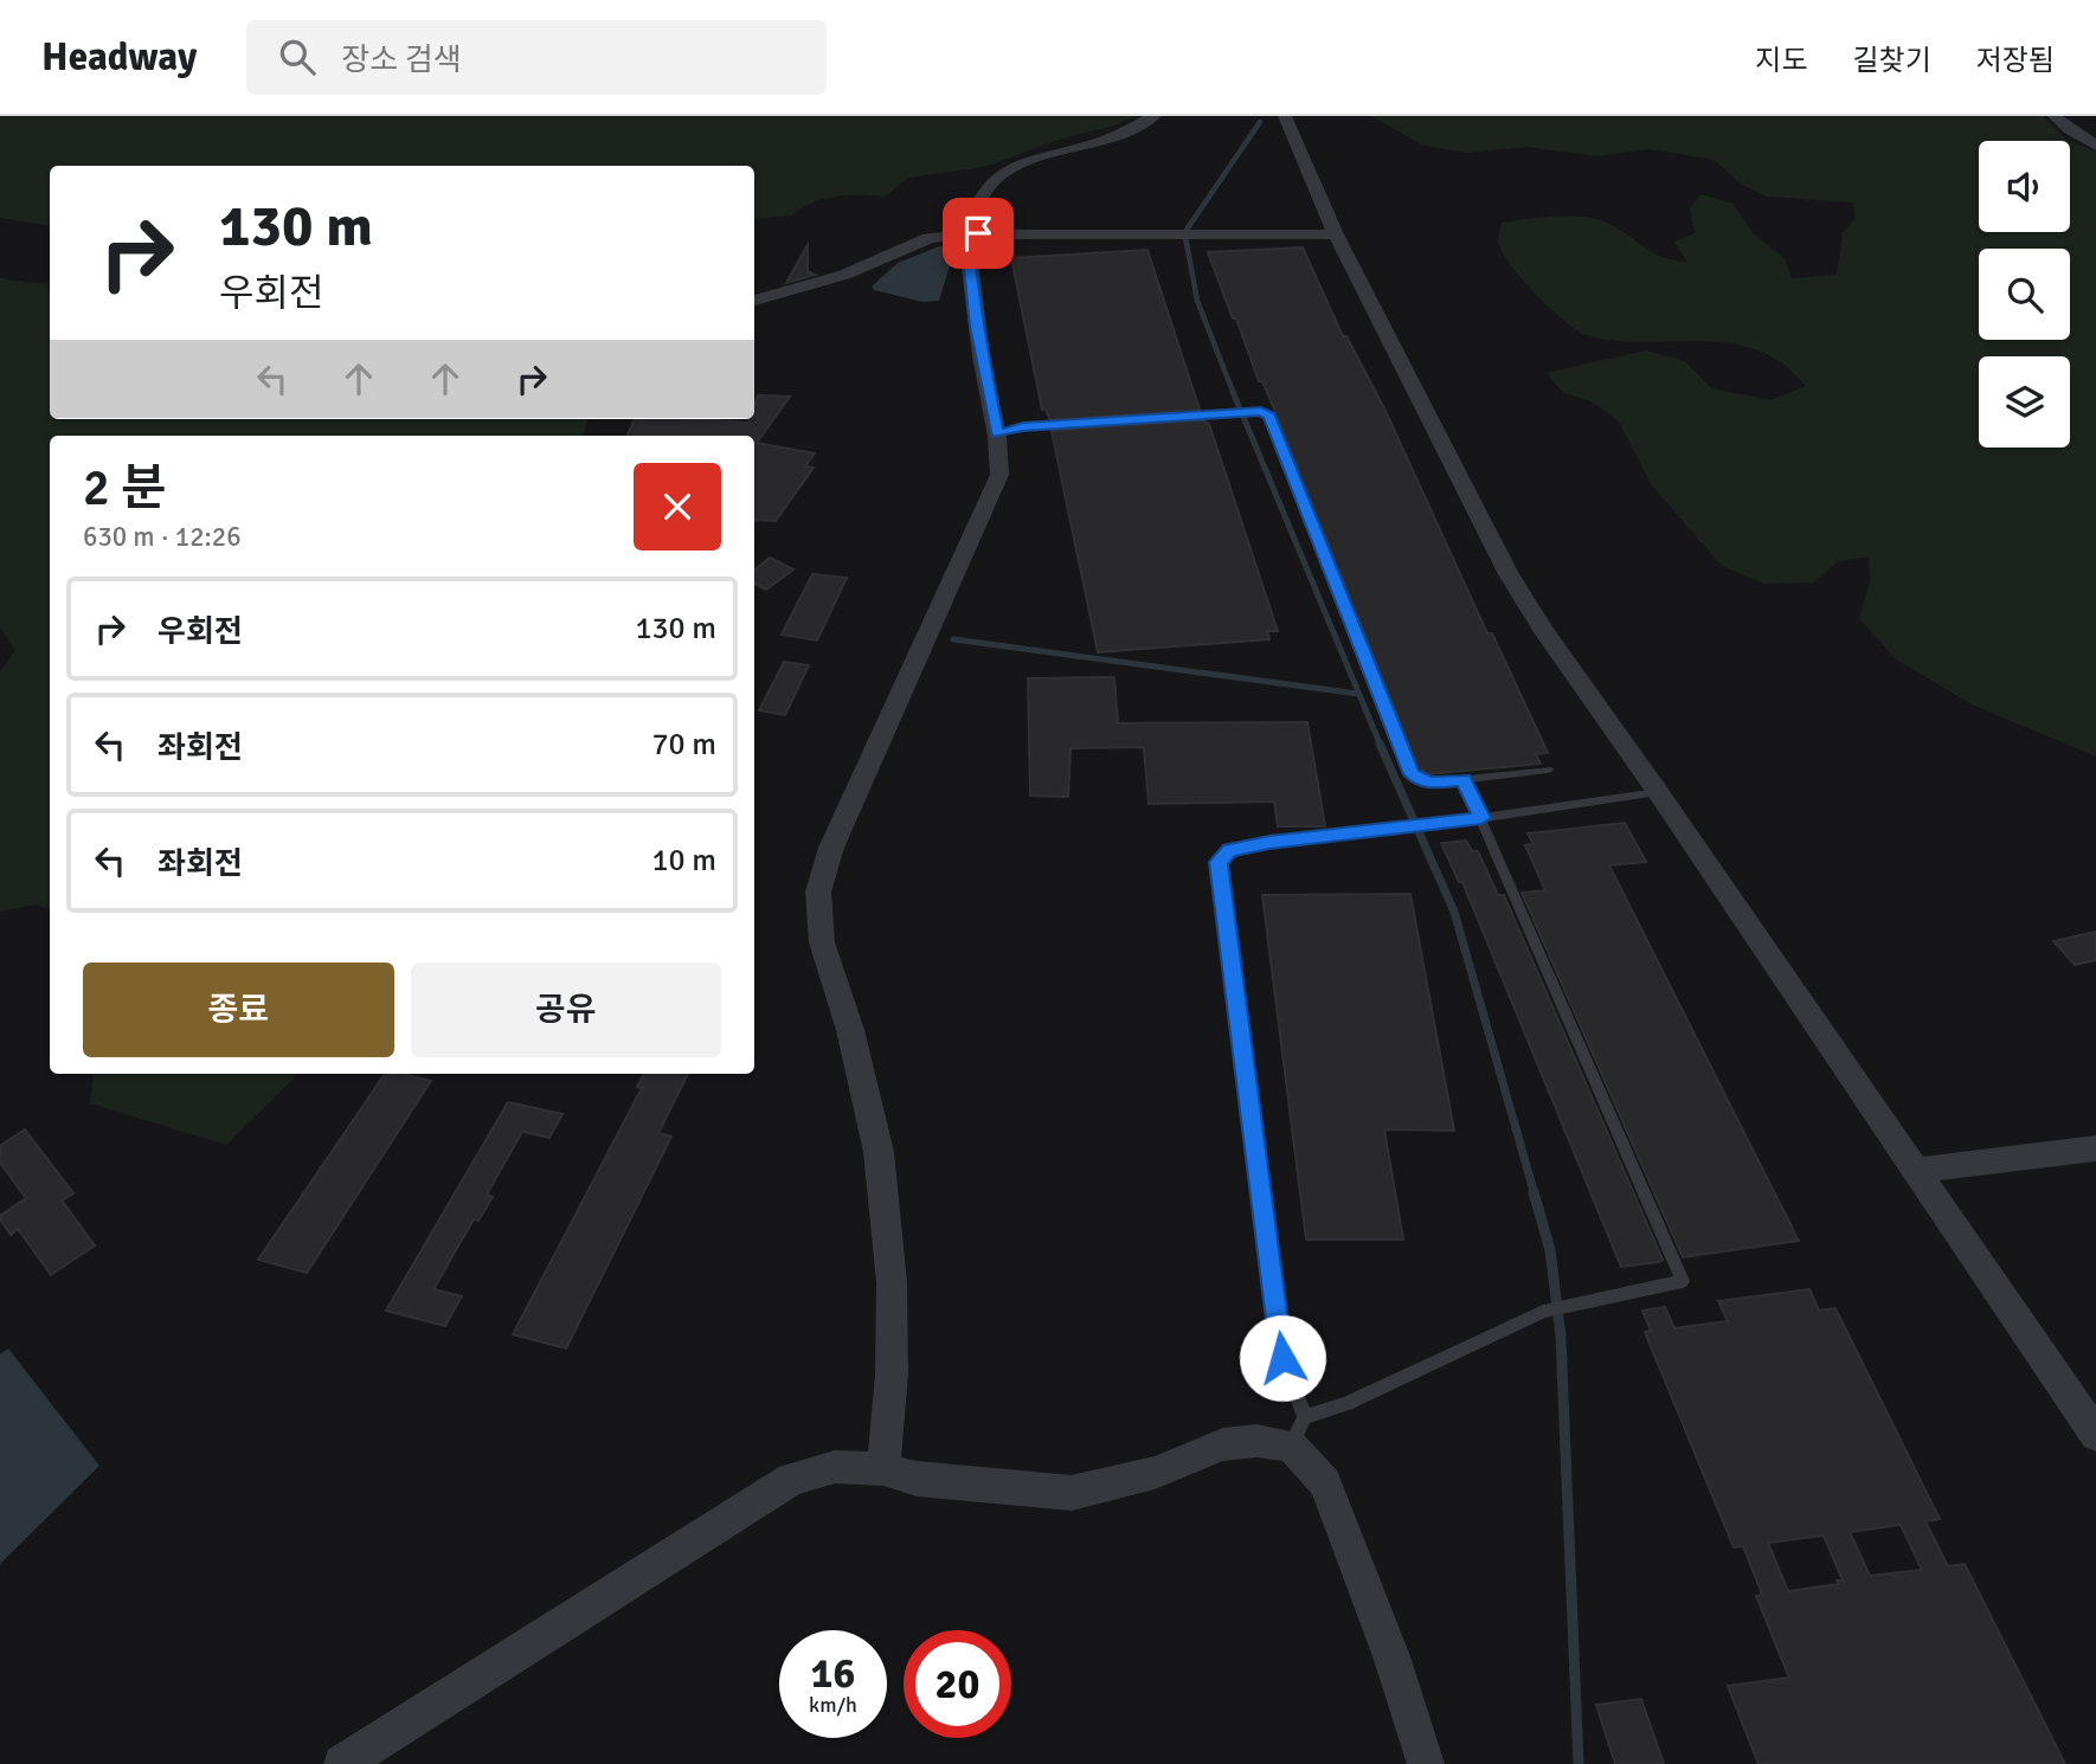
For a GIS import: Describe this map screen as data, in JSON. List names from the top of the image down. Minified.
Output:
{"page":{"header":"Headway","search":"장소 검색","nav":["지도","길찾기","저장됨"],"turn":["130 m","우회전"],"heading":["2 분","630 m · 12:26"],"list":[{"name":"우회전","value":"130 m"},{"name":"좌회전","value":"70 m"},{"name":"좌회전","value":"10 m"}],"buttons":["종료","공유"],"speed":"16 km/h","limit":"20"}}
